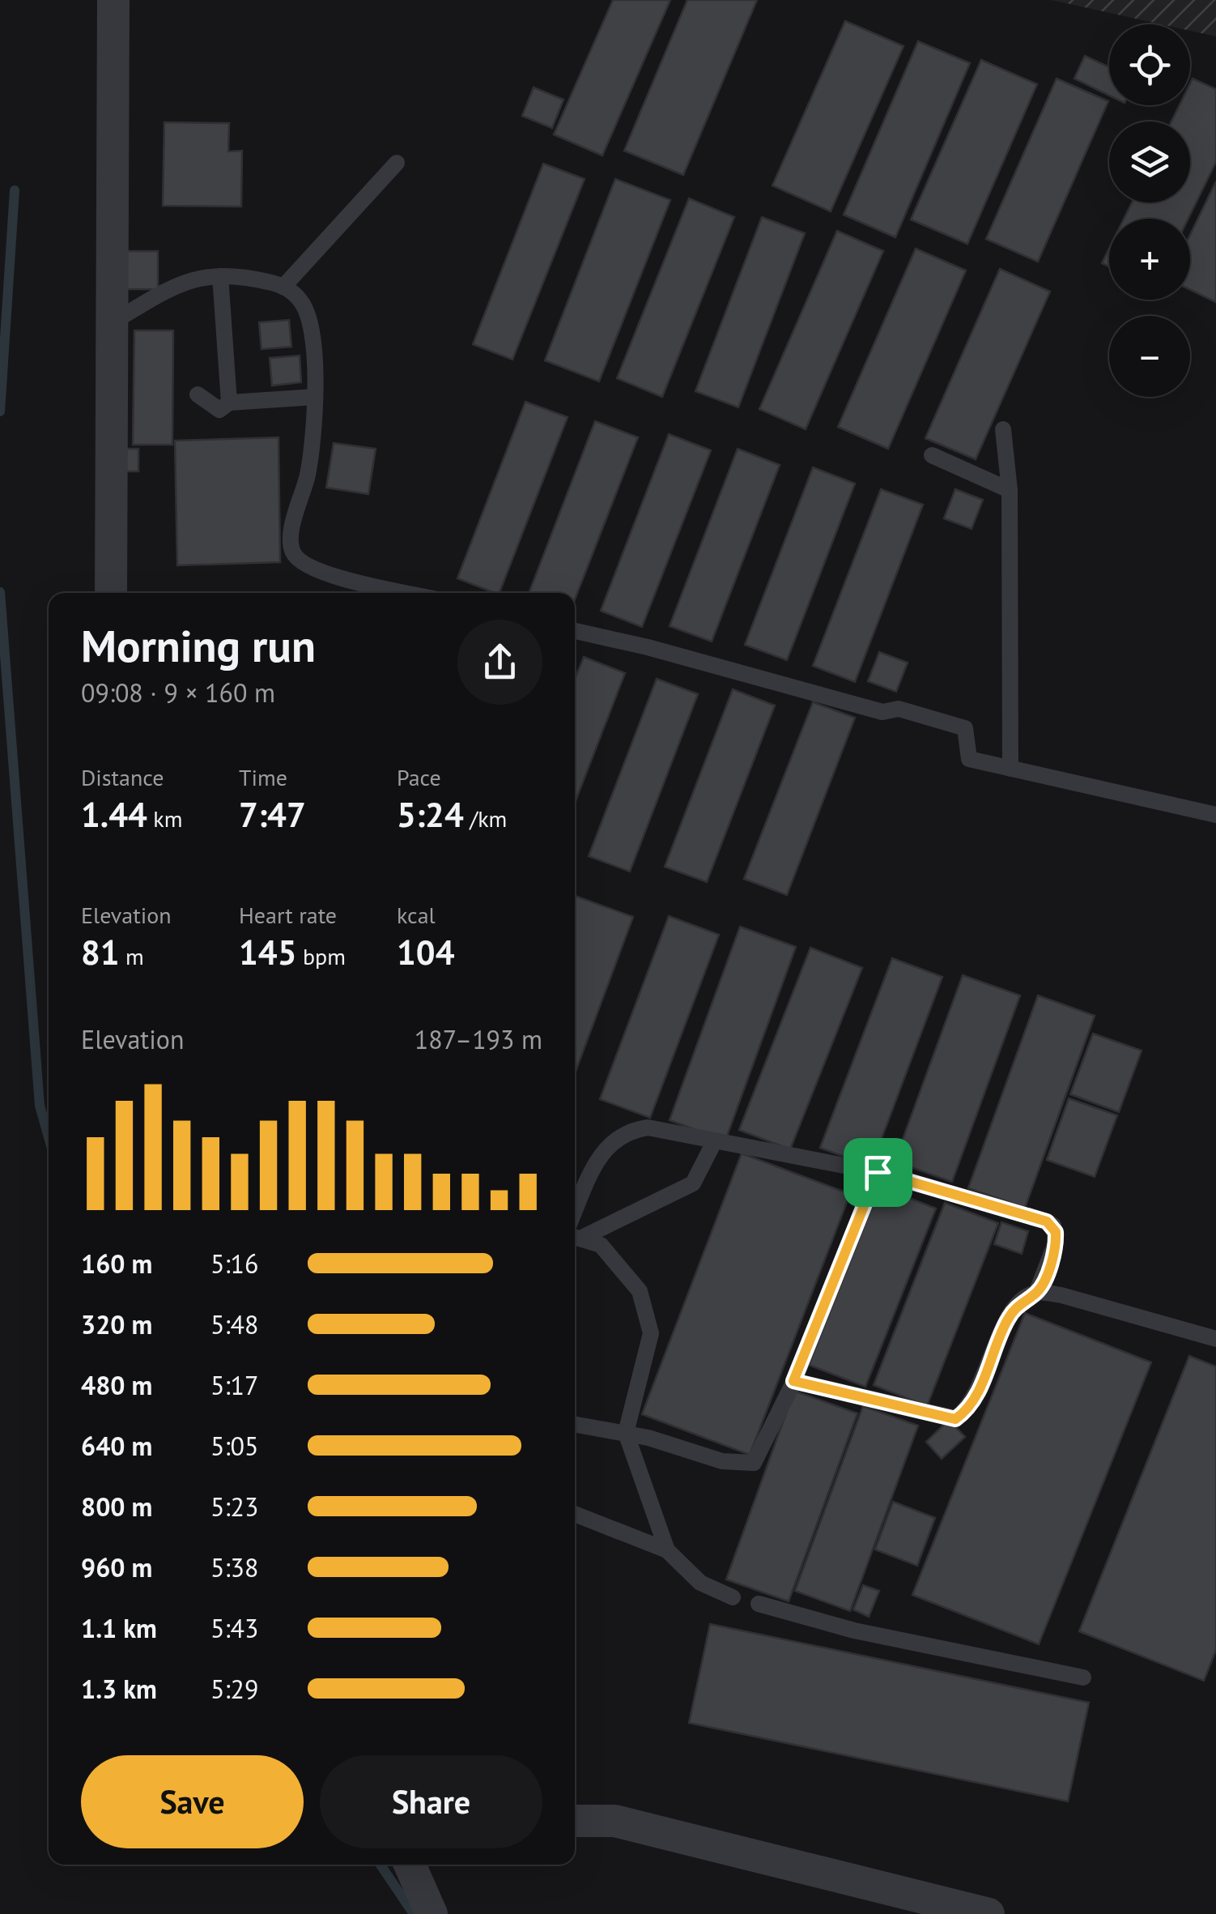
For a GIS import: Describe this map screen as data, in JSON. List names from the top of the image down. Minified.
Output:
{"page":{"map_buttons":["+","−"],"heading":["Morning run","09:08 · 9 × 160 m"],"stats":[["Distance","1.44 km"],["Time","7:47"],["Pace","5:24 /km"],["Elevation","81 m"],["Heart rate","145 bpm"],["kcal","104"]],"chart":["Elevation","187–193 m"],"list":[{"name":"160 m","note":"5:16"},{"name":"320 m","note":"5:48"},{"name":"480 m","note":"5:17"},{"name":"640 m","note":"5:05"},{"name":"800 m","note":"5:23"},{"name":"960 m","note":"5:38"},{"name":"1.1 km","note":"5:43"},{"name":"1.3 km","note":"5:29"}],"buttons":["Save","Share"]}}
